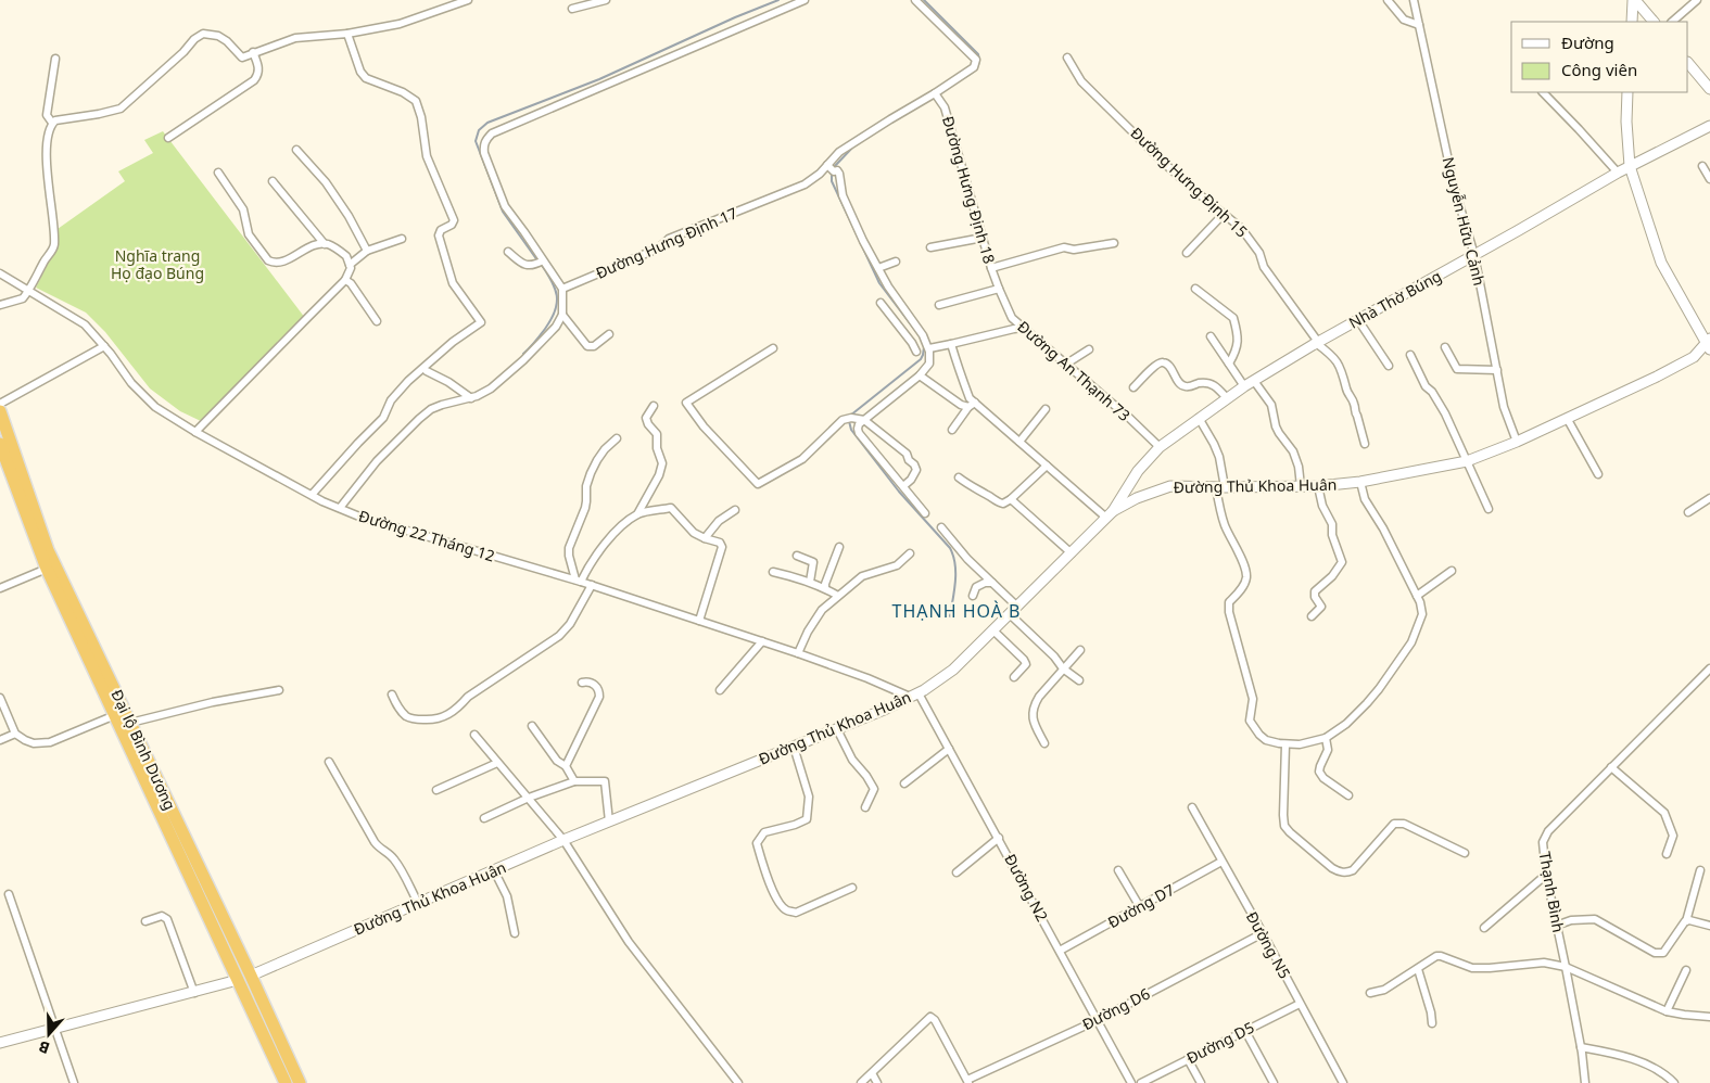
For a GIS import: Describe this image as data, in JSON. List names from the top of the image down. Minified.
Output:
{"streets":{"highway":["Đại lộ Bình Dương"],"main road":["Nhà Thờ Búng","Đường Thủ Khoa Huân"],"street":["Đường Hưng Định 15","Đường Hưng Định 18","Nguyễn Hữu Cảnh","Đường Hưng Định 17","Đường An Thạnh 73","Đường 22 Tháng 12","Đường N2","Thạnh Bình","Đường D7","Đường N5","Đường D6","Đường D5"]},"crossings":[["Đường Hưng Định 15","Nhà Thờ Búng"],["Đường Hưng Định 18","Đường Hưng Định 17"],["Đường Hưng Định 18","Đường An Thạnh 73"],["Nguyễn Hữu Cảnh","Nhà Thờ Búng"],["Nguyễn Hữu Cảnh","Đường Thủ Khoa Huân"],["Nhà Thờ Búng","Đường An Thạnh 73"],["Nhà Thờ Búng","Đường Thủ Khoa Huân"],["Đường Thủ Khoa Huân","Đường 22 Tháng 12"],["Đường Thủ Khoa Huân","Đại lộ Bình Dương"],["Đường Thủ Khoa Huân","Đường N2"],["Đường 22 Tháng 12","Đường N2"],["Đường N2","Đường D7"],["Đường N2","Đường D6"],["Đường D7","Đường N5"],["Đường N5","Đường D6"],["Đường N5","Đường D5"]],"districts":["THẠNH HOÀ B"],"parks":["Nghĩa trang Họ đạo Búng"],"legend":["Đường","Công viên"],"north":"bottom"}
